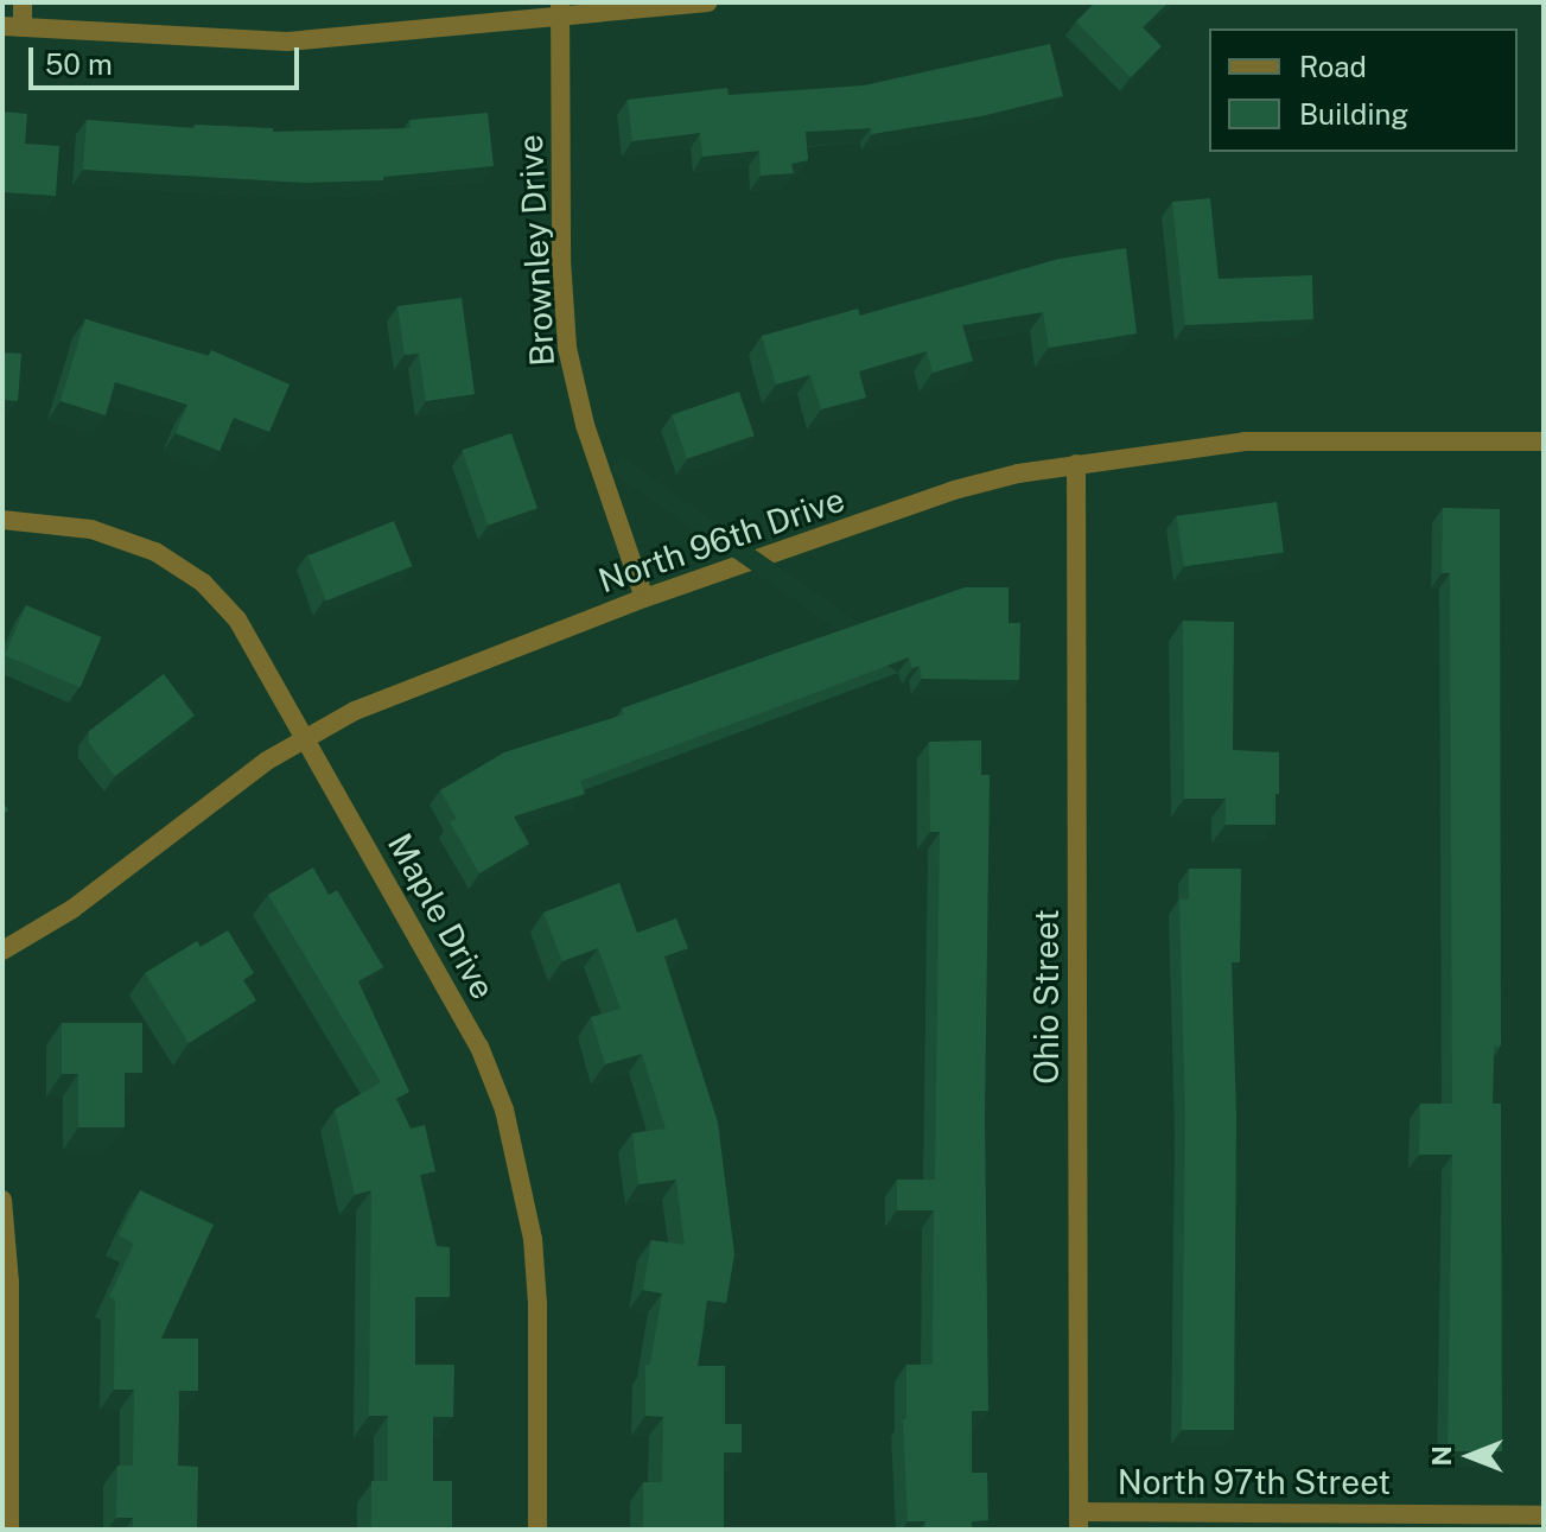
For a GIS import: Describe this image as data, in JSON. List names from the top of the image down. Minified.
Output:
{"streets":{"street":["Brownley Drive","North 96th Drive","Maple Drive","Ohio Street","North 97th Street"]},"crossings":[["Brownley Drive","North 96th Drive"],["North 96th Drive","Maple Drive"],["North 96th Drive","Ohio Street"],["Ohio Street","North 97th Street"]],"legend":["Road","Building"],"scale_bar":"50 m","north":"left"}
